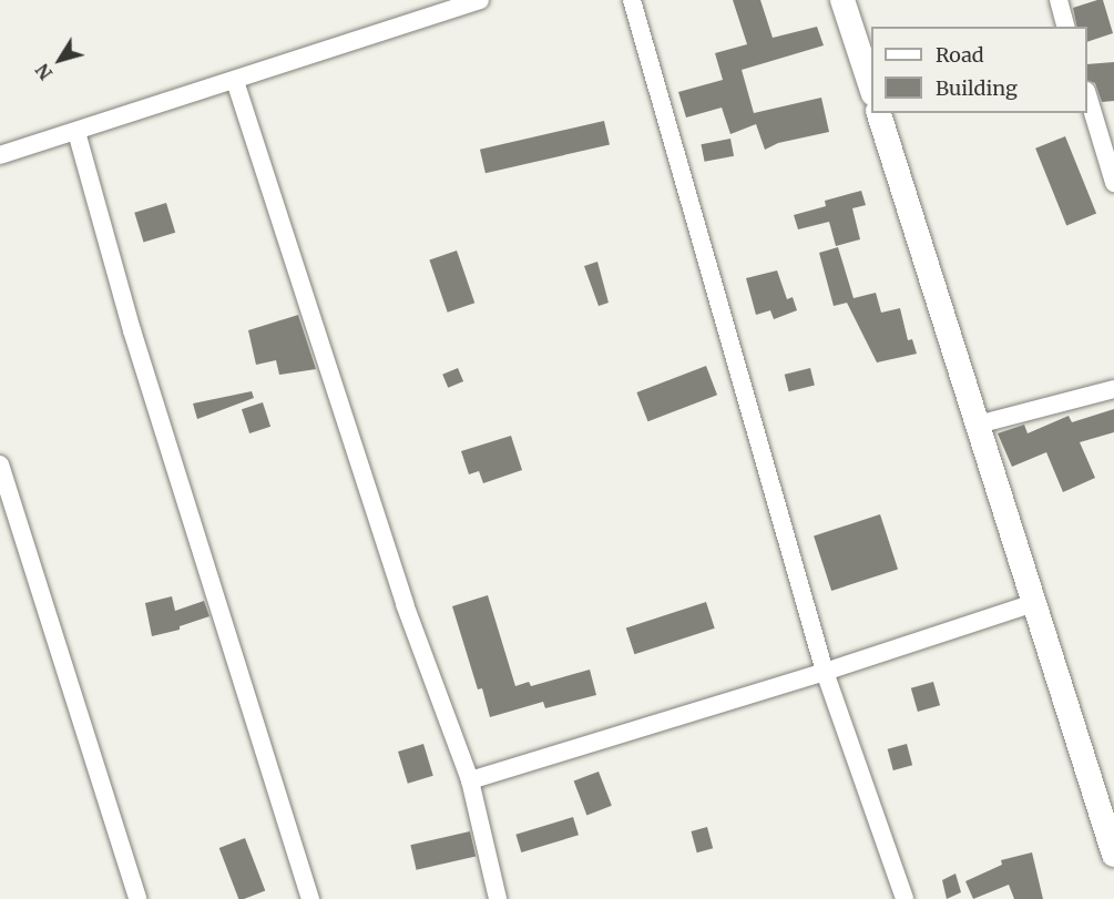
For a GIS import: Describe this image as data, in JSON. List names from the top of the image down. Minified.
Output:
{"legend":["Road","Building"],"north":"bottom left"}
